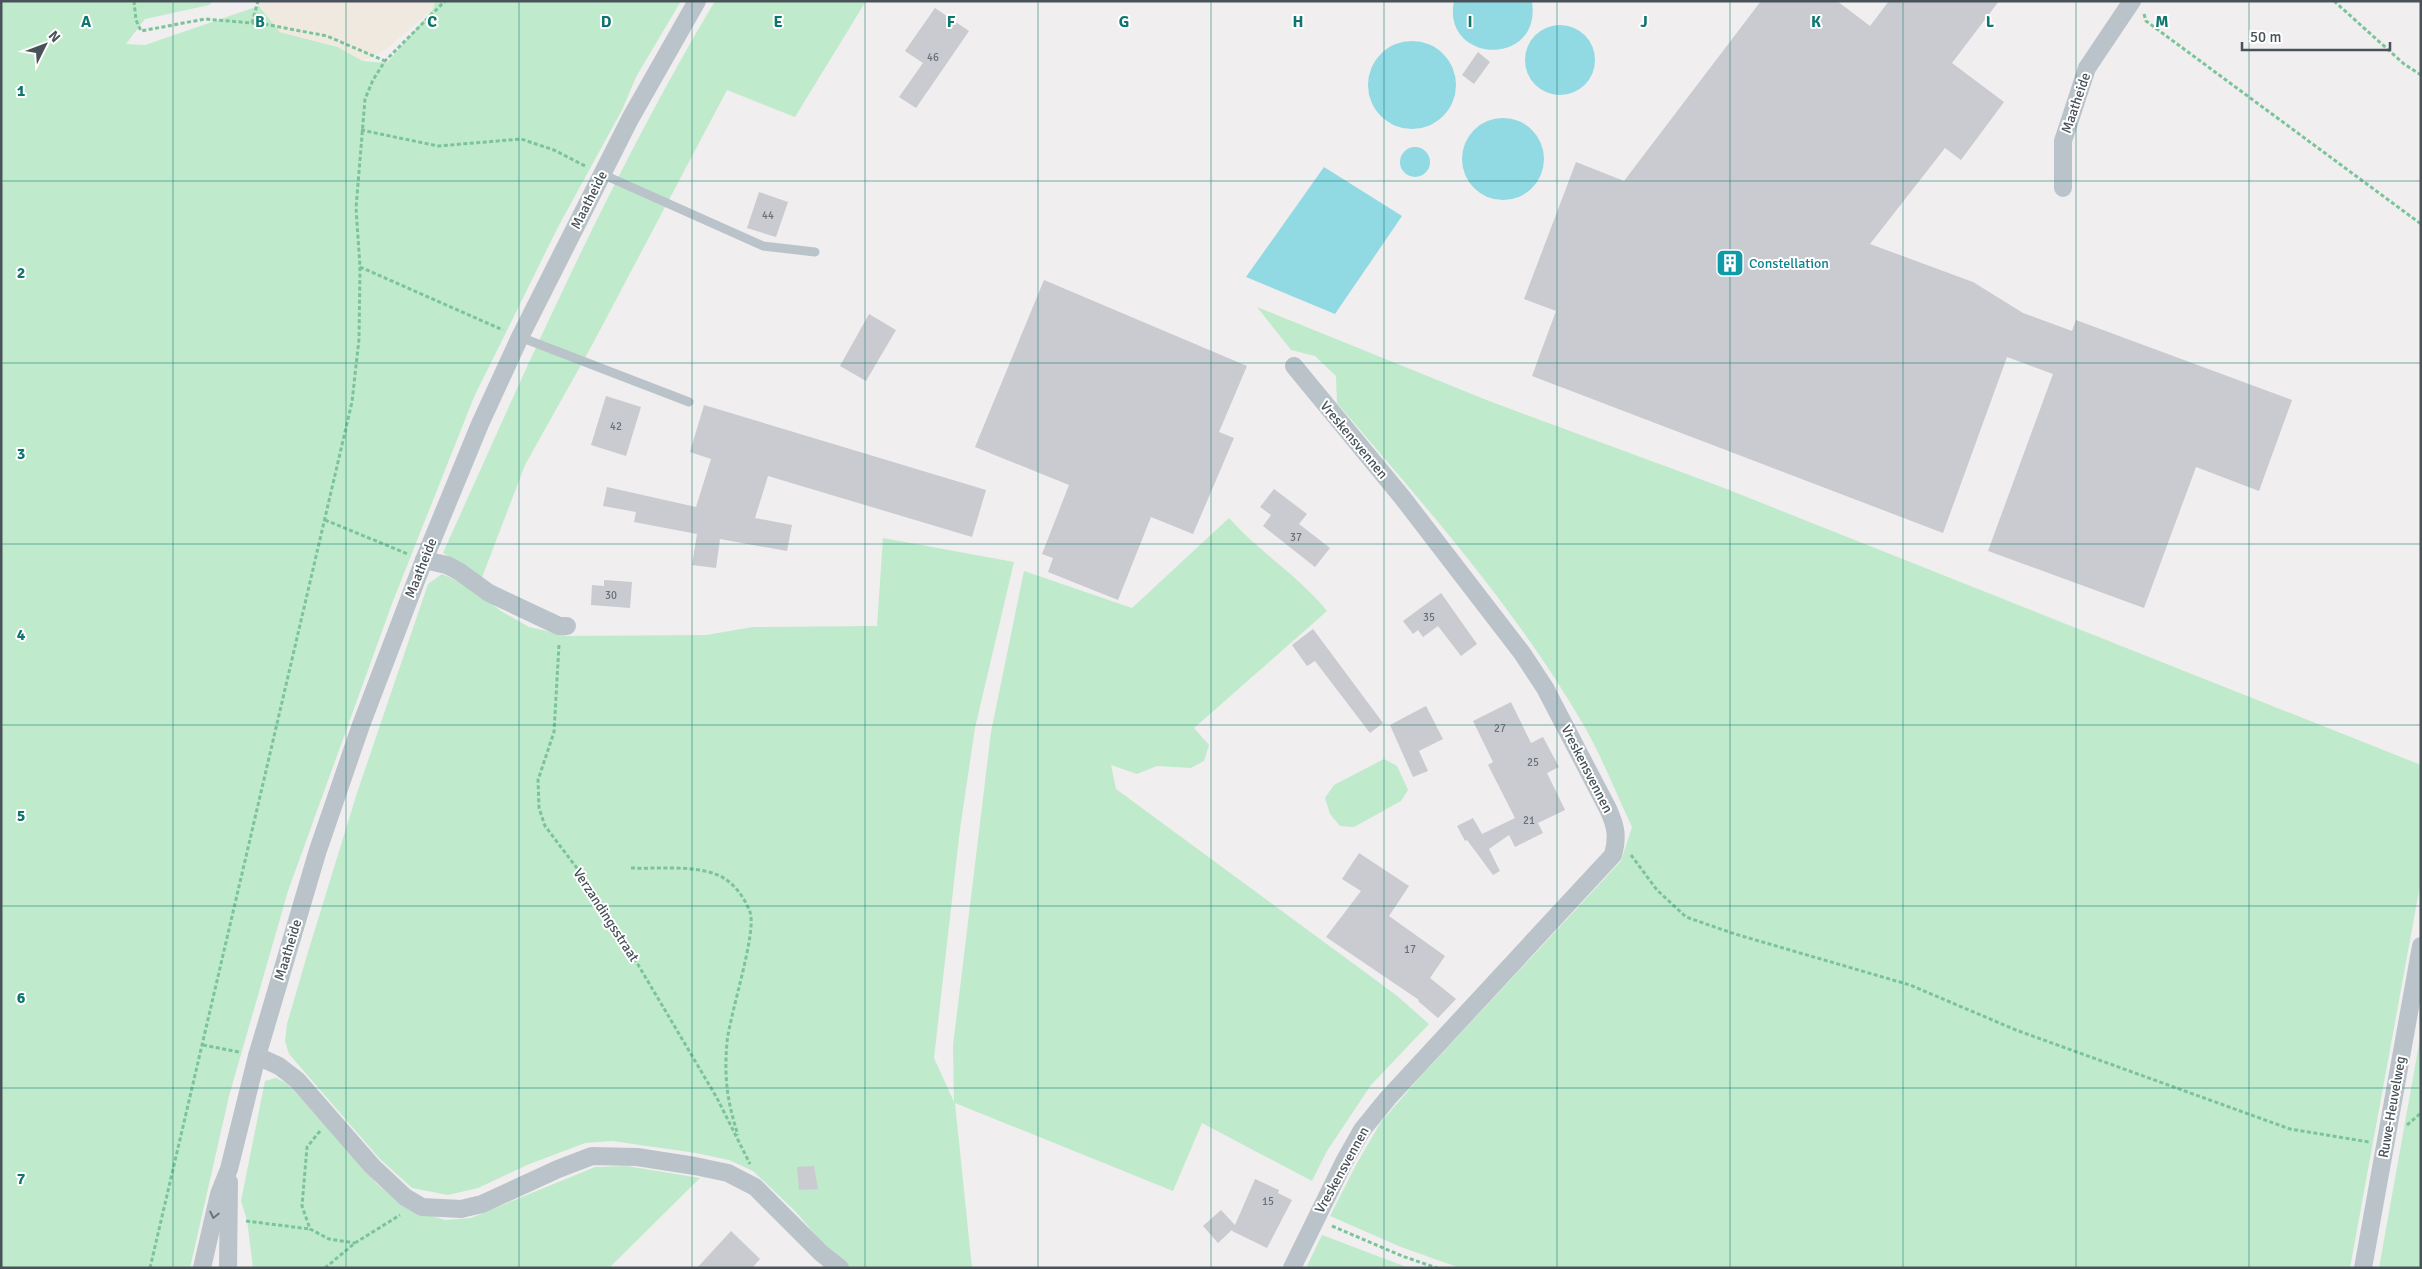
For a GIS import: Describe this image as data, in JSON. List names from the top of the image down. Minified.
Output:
{"streets":{"street":["Maatheide","Vreskensvennen","Ruwe-Heuvelweg"],"path":["Verzandingsstraat"]},"places":{"building":["Constellation"]},"house_numbers":["46","44","42","37","30","35","27","25","21","17","15"],"scale_bar":"50 m","north":"top right","grid":{"columns":["A","B","C","D","E","F","G","H","I","J","K","L","M"],"rows":["1","2","3","4","5","6","7"]}}
